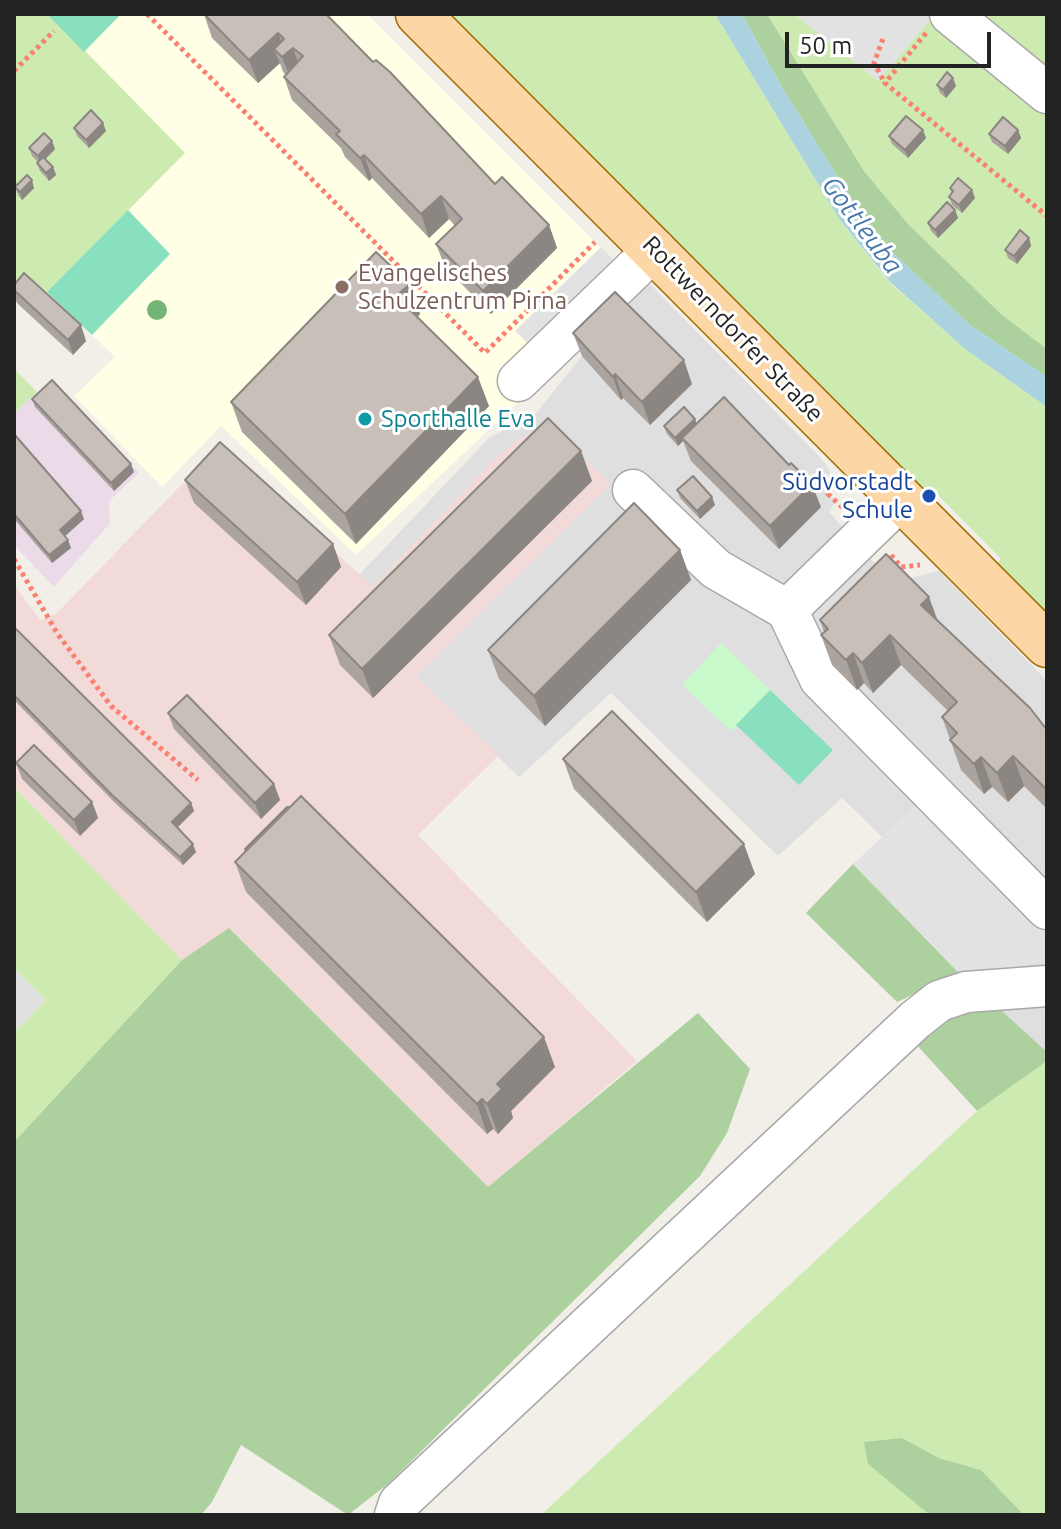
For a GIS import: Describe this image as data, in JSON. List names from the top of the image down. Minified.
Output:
{"streets":{"main road":["Rottwerndorfer Straße"]},"water":["Gottleuba"],"places":["Evangelisches Schulzentrum Pirna","Sporthalle Eva","Südvorstadt Schule"],"scale_bar":"50 m"}
